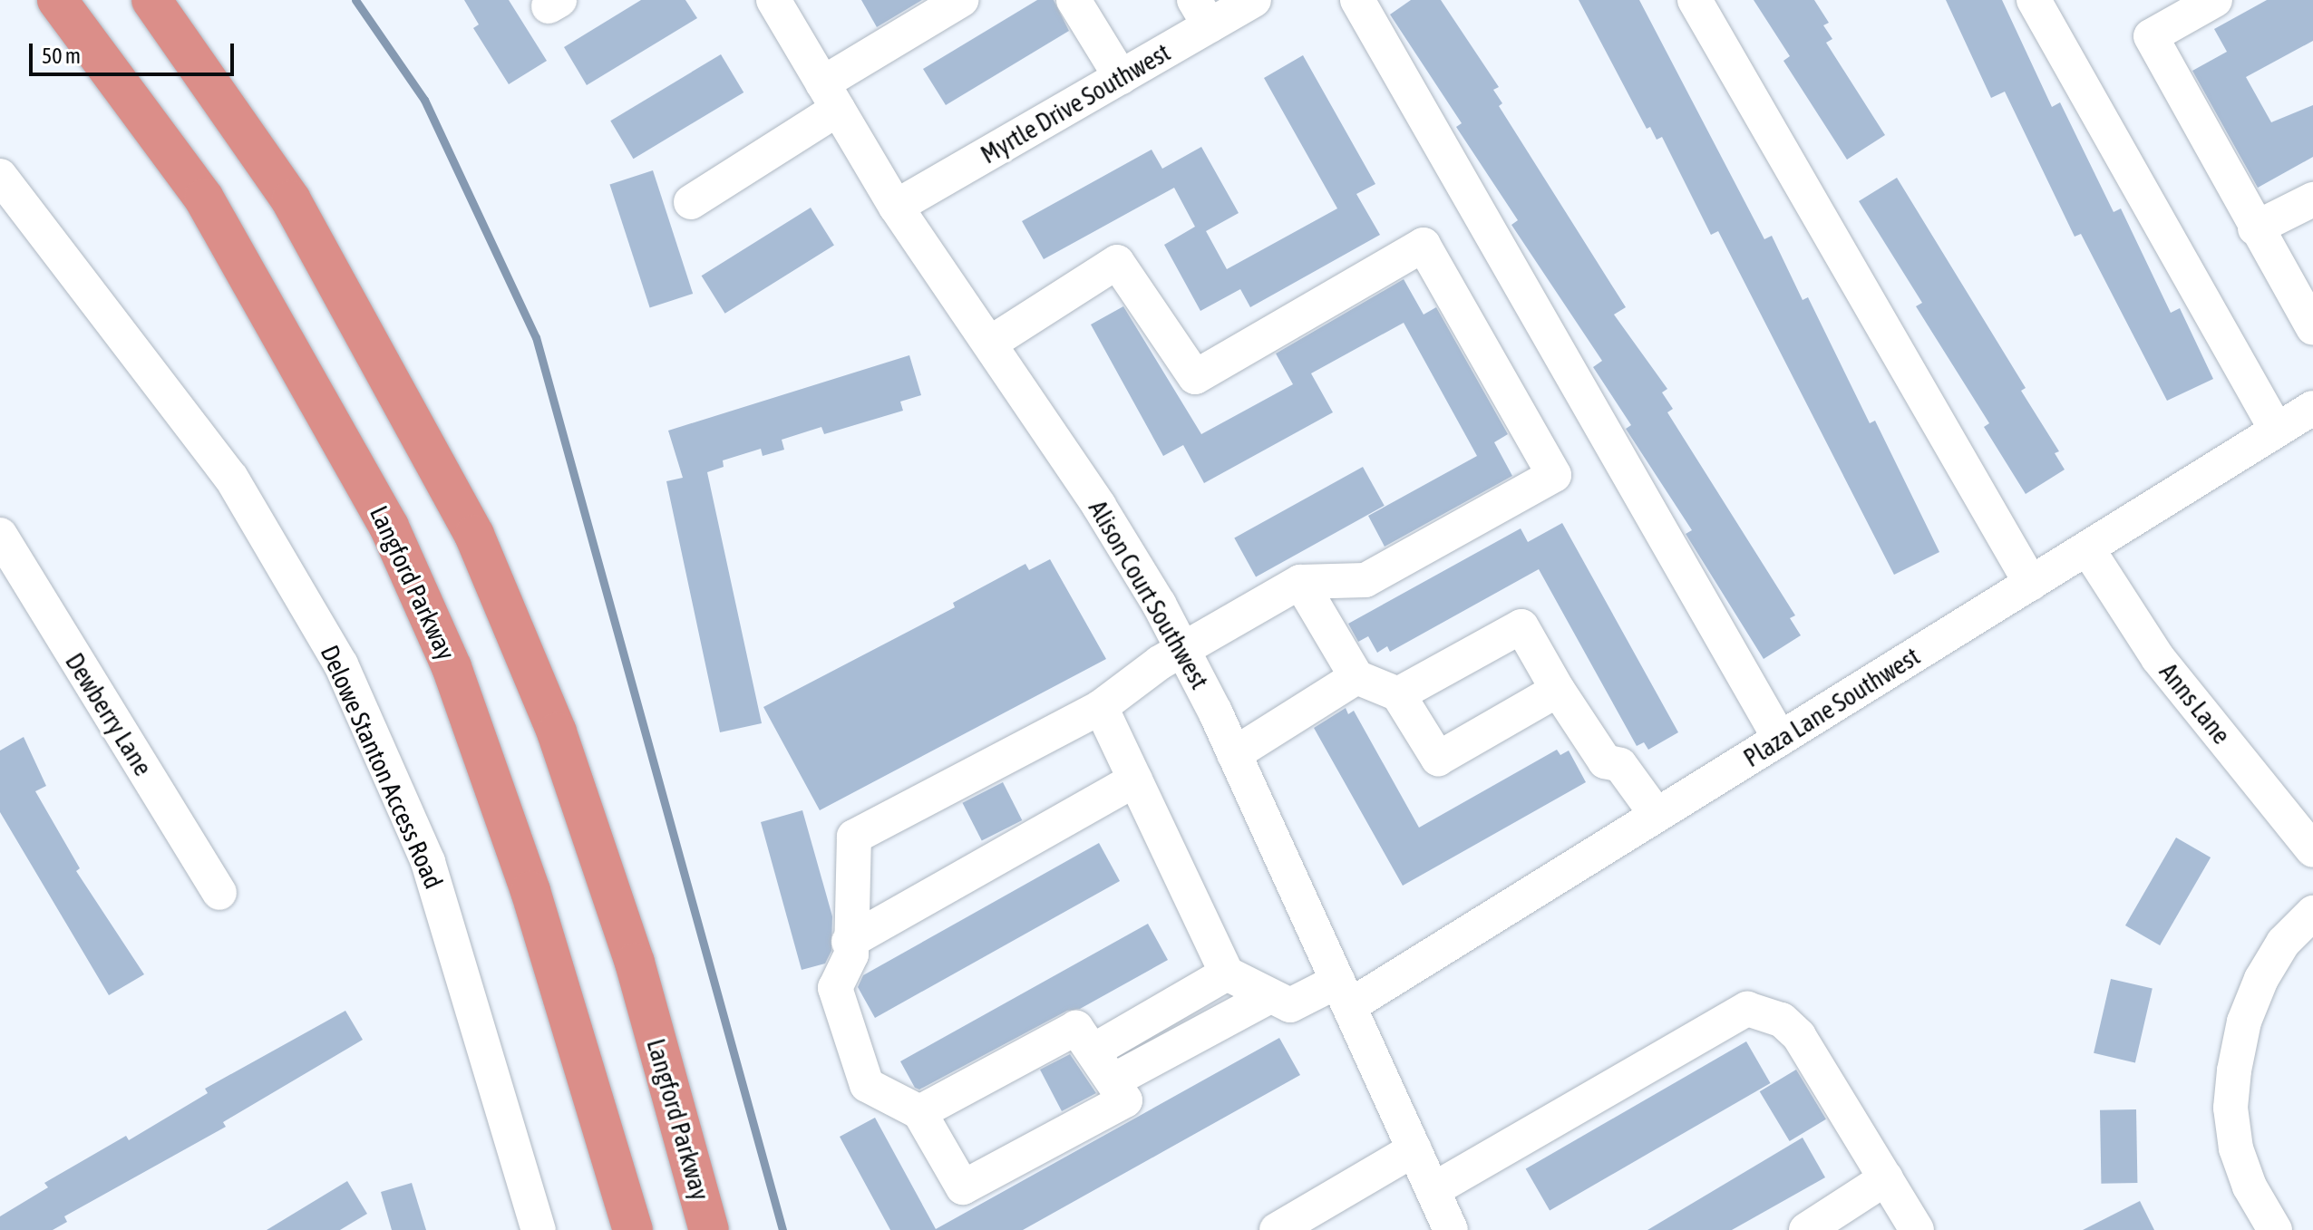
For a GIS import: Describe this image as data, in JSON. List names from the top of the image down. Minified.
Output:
{"streets":{"highway":["Langford Parkway"],"street":["Myrtle Drive Southwest","Alison Court Southwest","Anns Lane","Plaza Lane Southwest","Dewberry Lane","Delowe Stanton Access Road"]},"crossings":[["Myrtle Drive Southwest","Alison Court Southwest"],["Alison Court Southwest","Plaza Lane Southwest"],["Anns Lane","Plaza Lane Southwest"]],"scale_bar":"50 m"}
